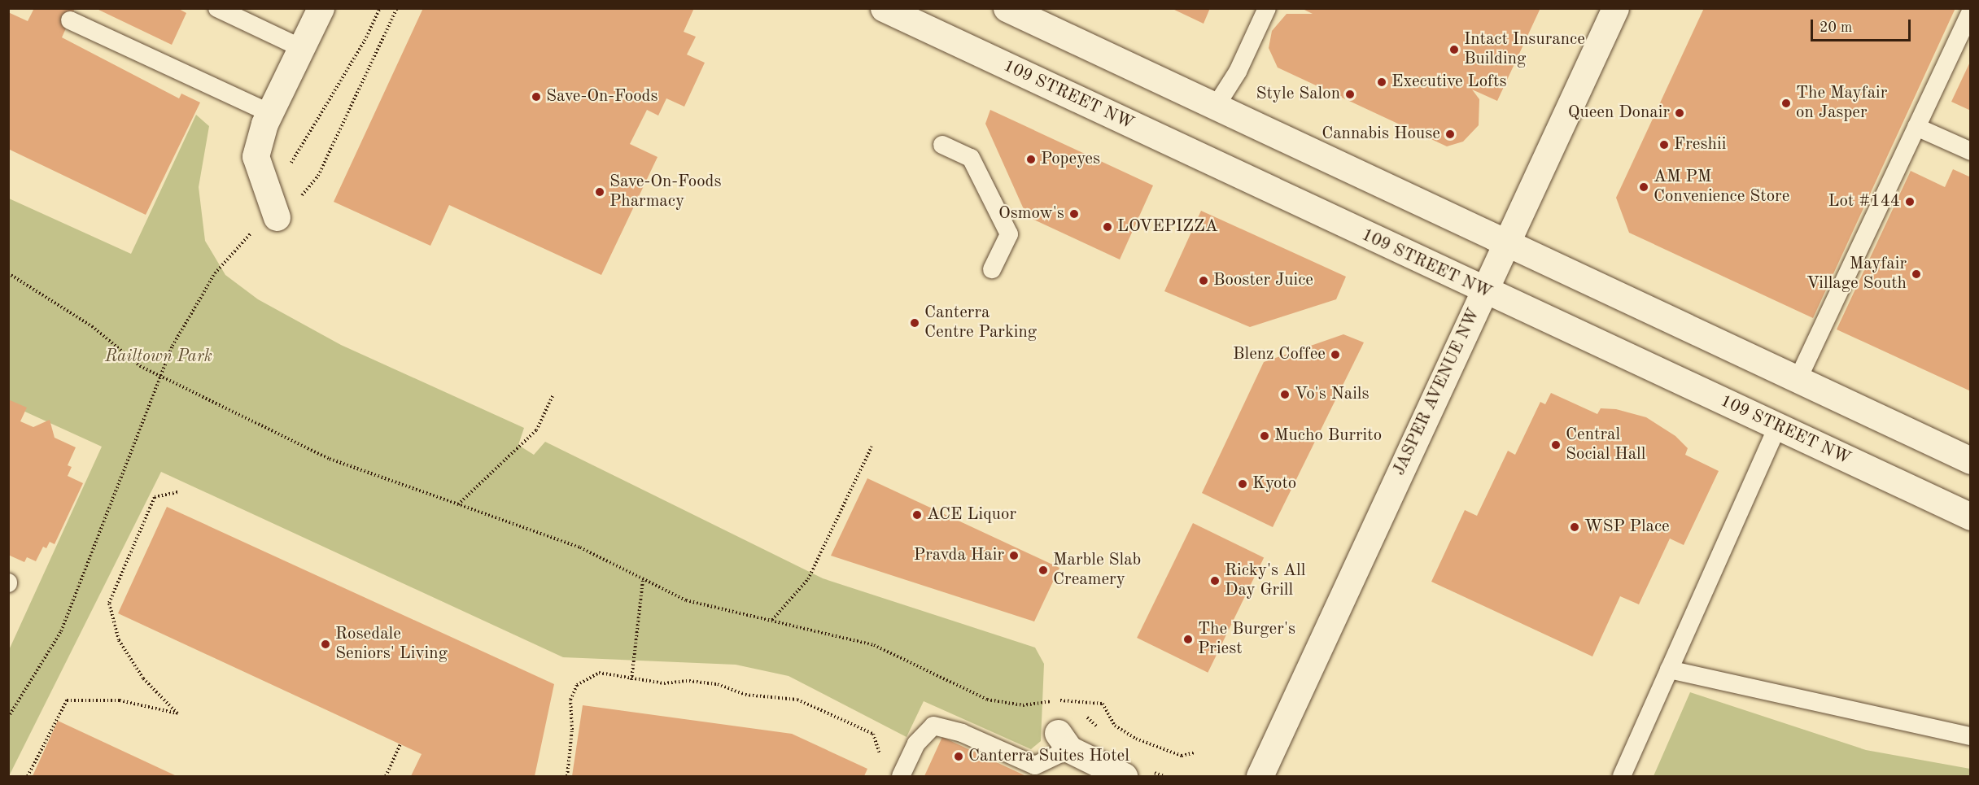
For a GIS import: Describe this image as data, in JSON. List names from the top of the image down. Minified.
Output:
{"streets":{"main road":["109 STREET NW","JASPER AVENUE NW"]},"crossings":[["109 STREET NW","JASPER AVENUE NW"]],"parks":["Railtown Park"],"places":["Intact Insurance Building","Executive Lofts","Style Salon","Save-On-Foods","The Mayfair on Jasper","Queen Donair","Cannabis House","Freshii","Popeyes","AM PM Convenience Store","Save-On-Foods Pharmacy","Lot #144","Osmow's","LOVEPIZZA","Mayfair Village South","Booster Juice","Canterra Centre Parking","Blenz Coffee","Vo's Nails","Mucho Burrito","Central Social Hall","Kyoto","ACE Liquor","WSP Place","Pravda Hair","Marble Slab Creamery","Ricky's All Day Grill","The Burger's Priest","Rosedale Seniors' Living","Canterra Suites Hotel"],"scale_bar":"20 m"}
